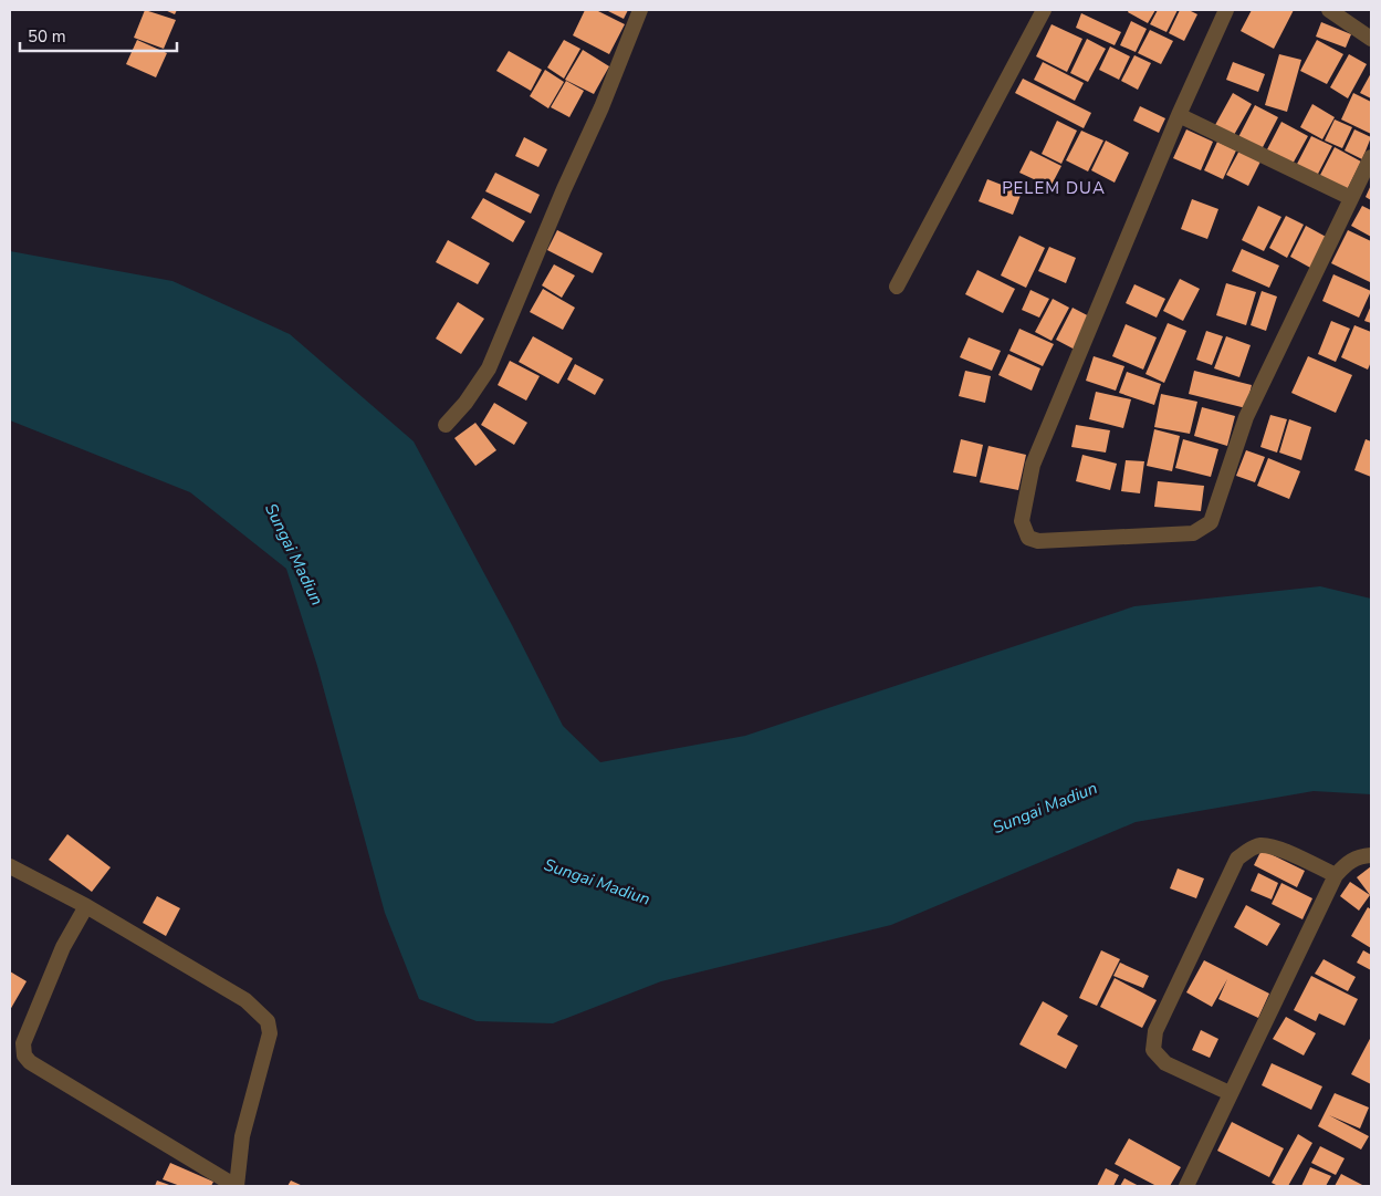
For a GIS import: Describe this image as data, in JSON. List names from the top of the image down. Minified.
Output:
{"districts":["PELEM DUA"],"water":["Sungai Madiun"],"scale_bar":"50 m"}
